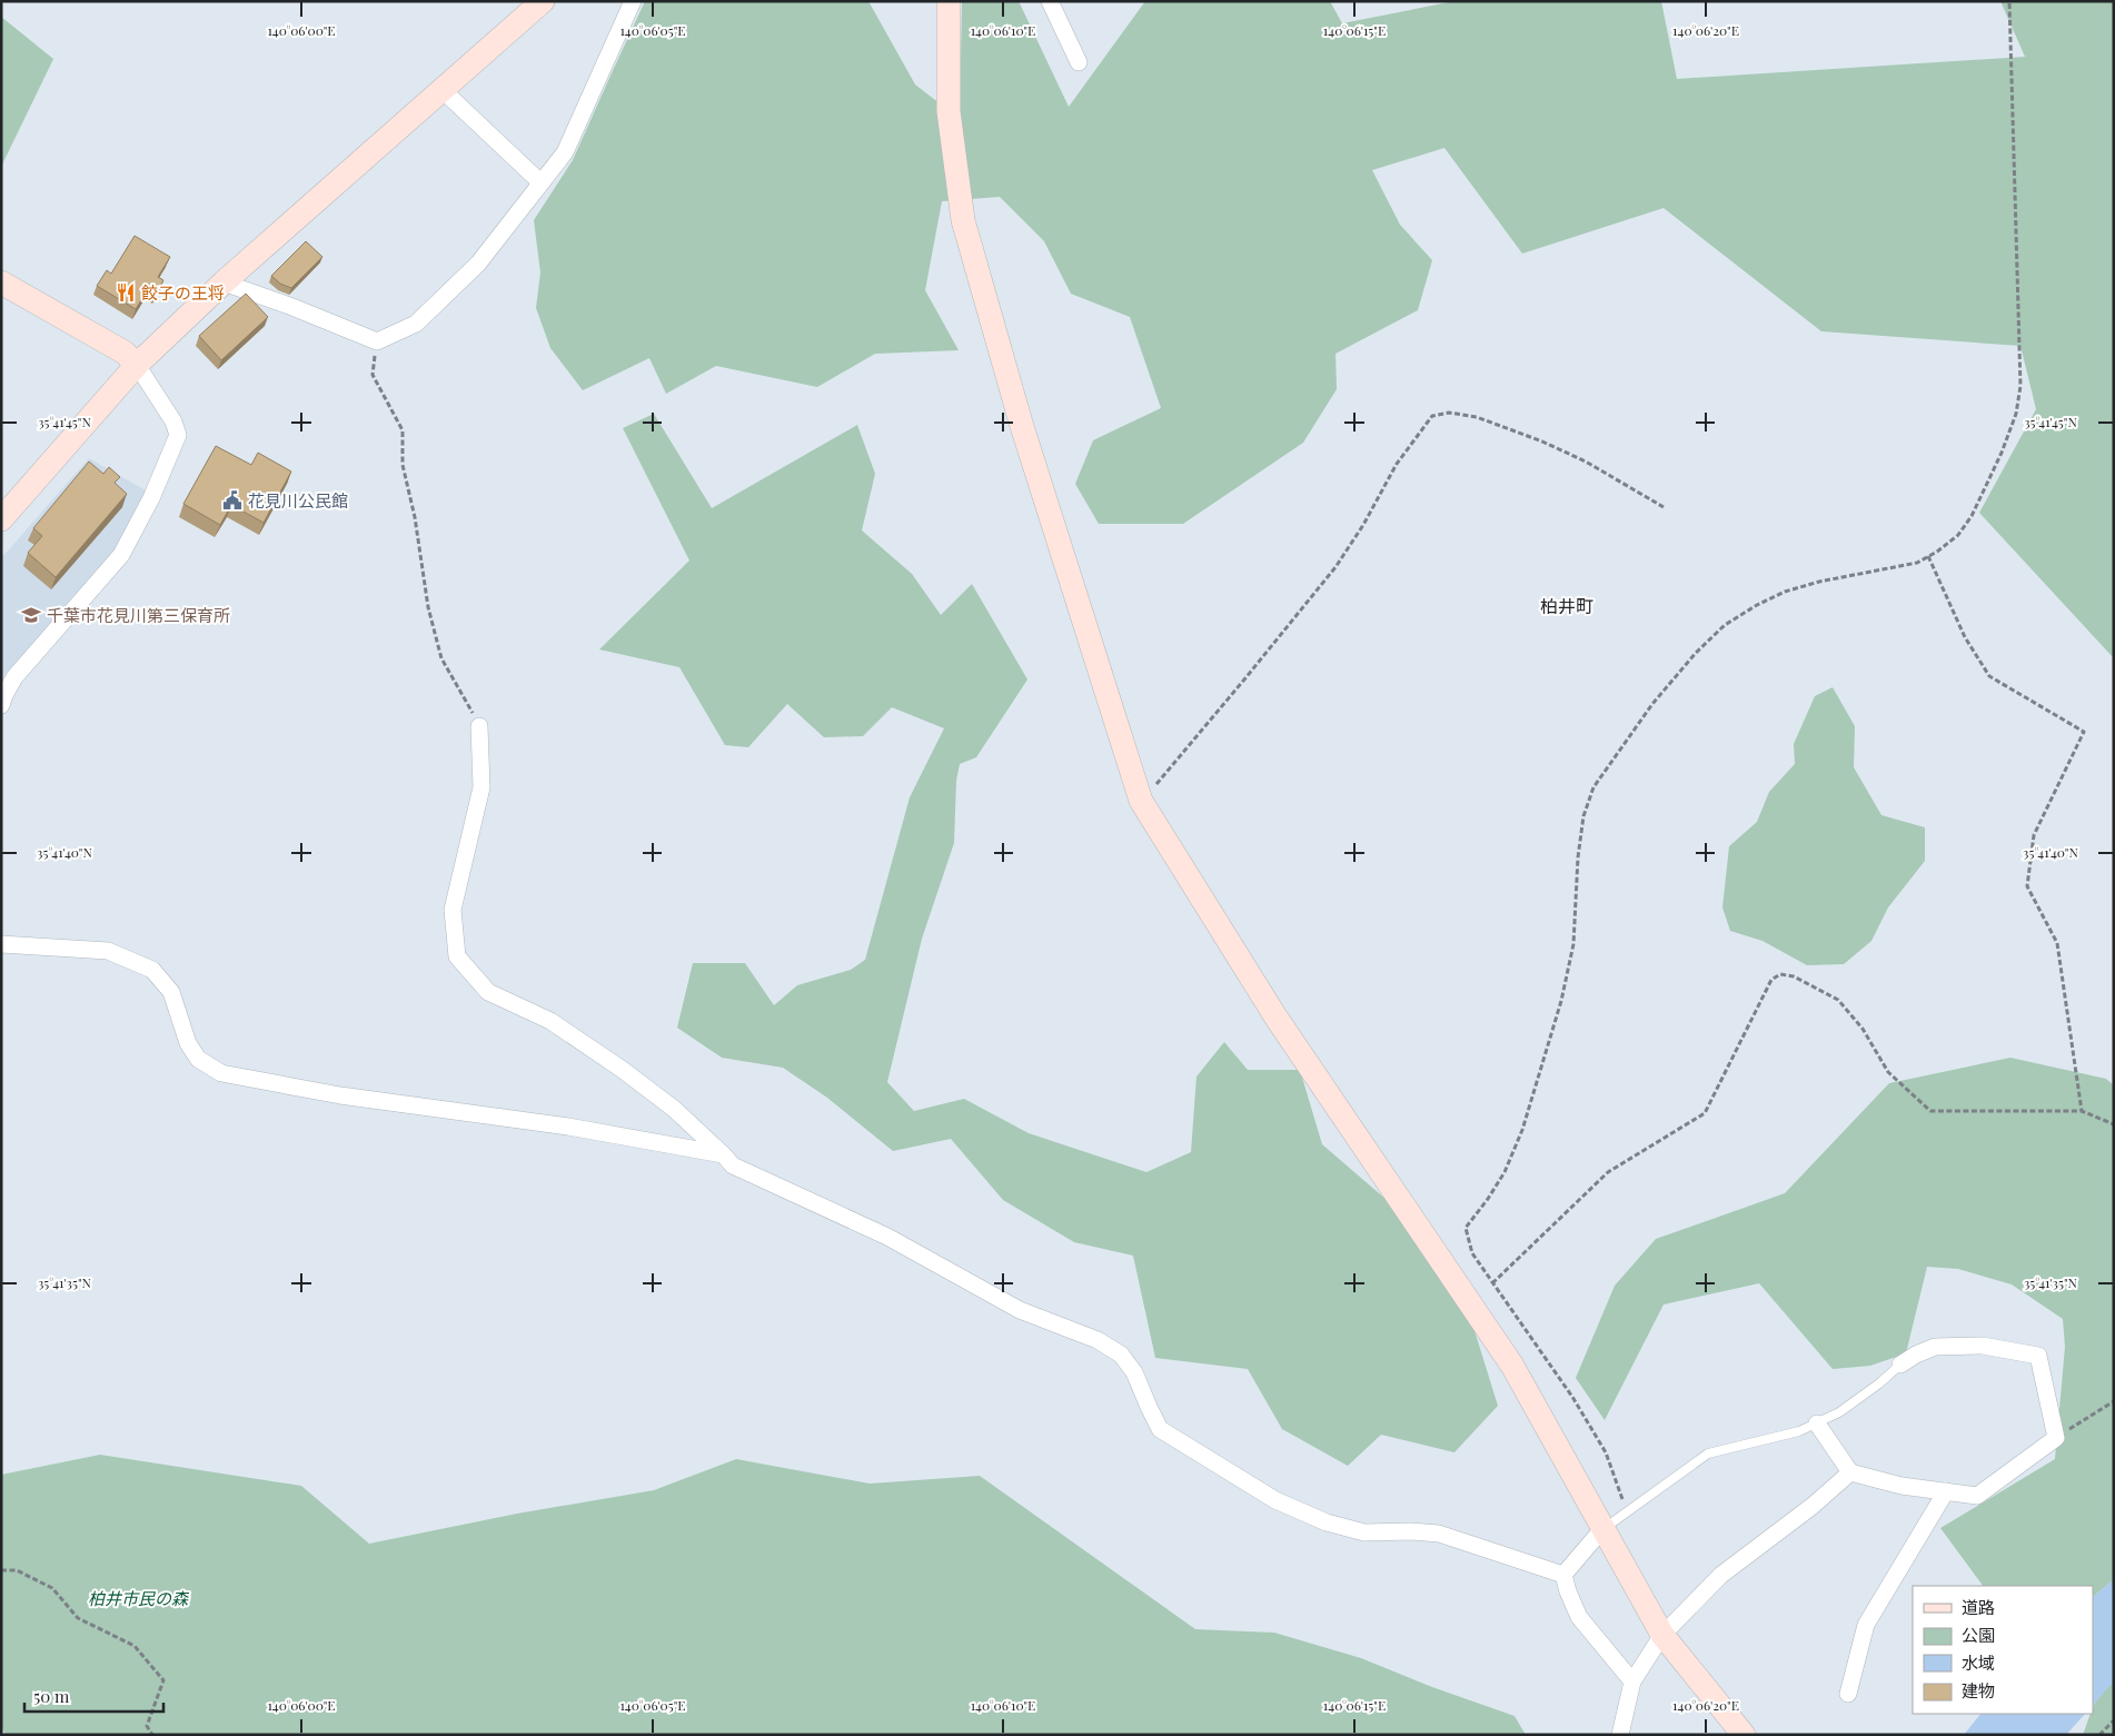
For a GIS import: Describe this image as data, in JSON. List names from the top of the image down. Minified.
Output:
{"districts":["柏井町"],"parks":["柏井市民の森"],"places":{"restaurant":["餃子の王将"],"public building":["花見川公民館"],"school or university":["千葉市花見川第三保育所"]},"legend":["道路","公園","水域","建物"],"scale_bar":"50 m","coordinates":["140°06'00\"E","140°06'05\"E","140°06'10\"E","140°06'15\"E","140°06'20\"E","35°41'45\"N","35°41'40\"N","35°41'35\"N"]}
